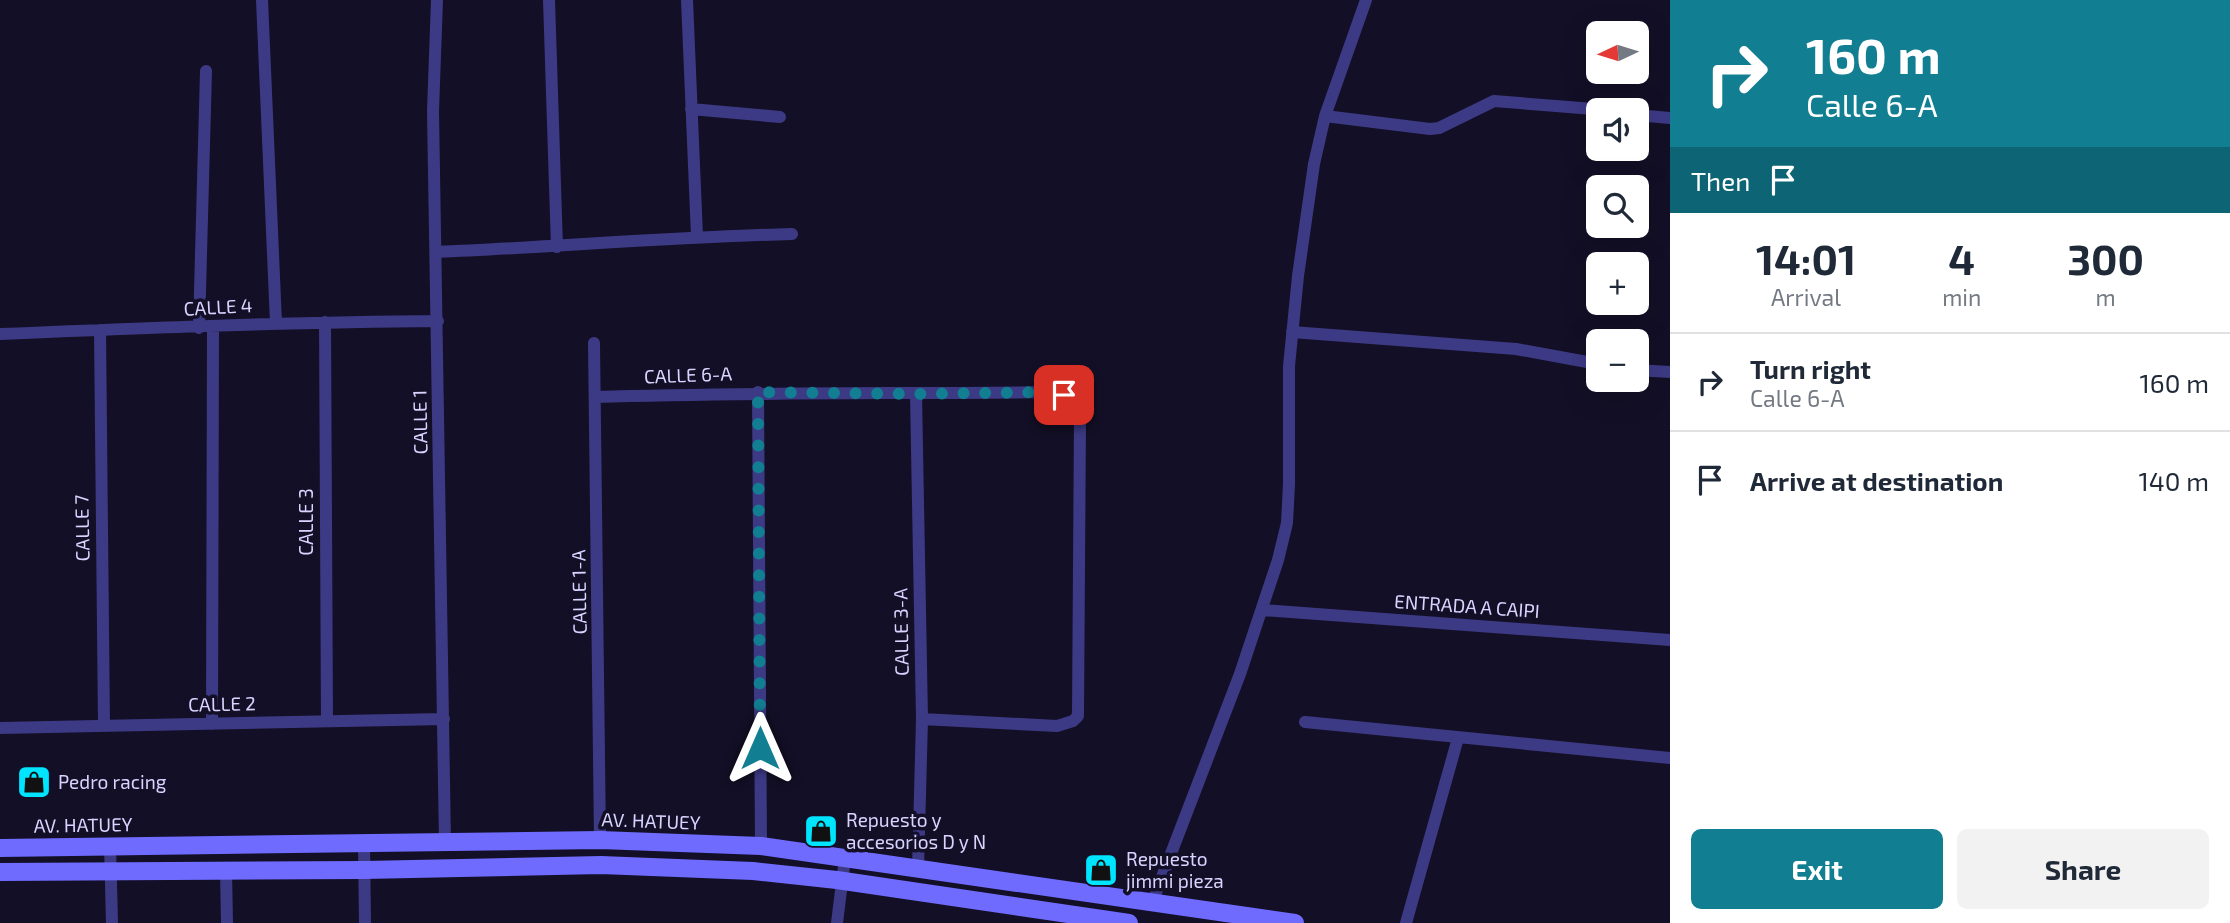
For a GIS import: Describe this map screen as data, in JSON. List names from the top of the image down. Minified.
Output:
{"streets":{"main road":["AV. HATUEY"],"street":["CALLE 4","CALLE 6-A","CALLE 1","CALLE 3","CALLE 7","CALLE 1-A","ENTRADA A CAIPI","CALLE 3-A","CALLE 2"]},"crossings":[["CALLE 4","CALLE 1"],["CALLE 4","CALLE 3"],["CALLE 4","CALLE 7"],["CALLE 6-A","CALLE 1-A"],["CALLE 6-A","CALLE 3-A"],["CALLE 1","CALLE 2"],["CALLE 1","AV. HATUEY"],["CALLE 3","CALLE 2"],["CALLE 7","CALLE 2"],["CALLE 1-A","AV. HATUEY"],["CALLE 3-A","AV. HATUEY"]],"places":{"shop":["Pedro racing","Repuesto y accesorios D y N","Repuesto jimmi pieza"]},"north":"left","page":{"turn":["160 m","Calle 6-A"],"map_buttons":["+","−"],"then":"Then","eta":["14:01","Arrival","4","min","300","m"],"list":[{"name":"Turn right","note":"Calle 6-A","value":"160 m"},{"name":"Arrive at destination","value":"140 m"}],"buttons":["Exit","Share"]}}
